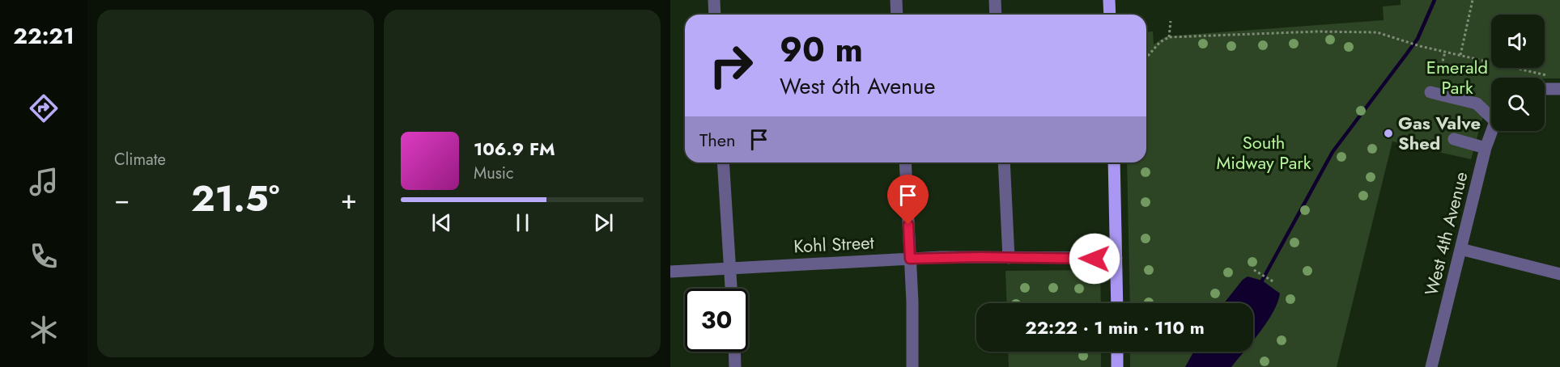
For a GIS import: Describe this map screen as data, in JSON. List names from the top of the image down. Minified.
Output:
{"streets":{"street":["West 4th Avenue","Kohl Street"]},"parks":["Emerald Park","South Midway Park"],"places":["Gas Valve Shed"],"page":{"tabs":"22:21","tile":"Climate","turn":["90 m","West 6th Avenue"],"then":"Then","song":["106.9 FM","Music"],"heat":["−","21.5°","+"],"limit":"30","trip":"22:22 · 1 min · 110 m"}}
